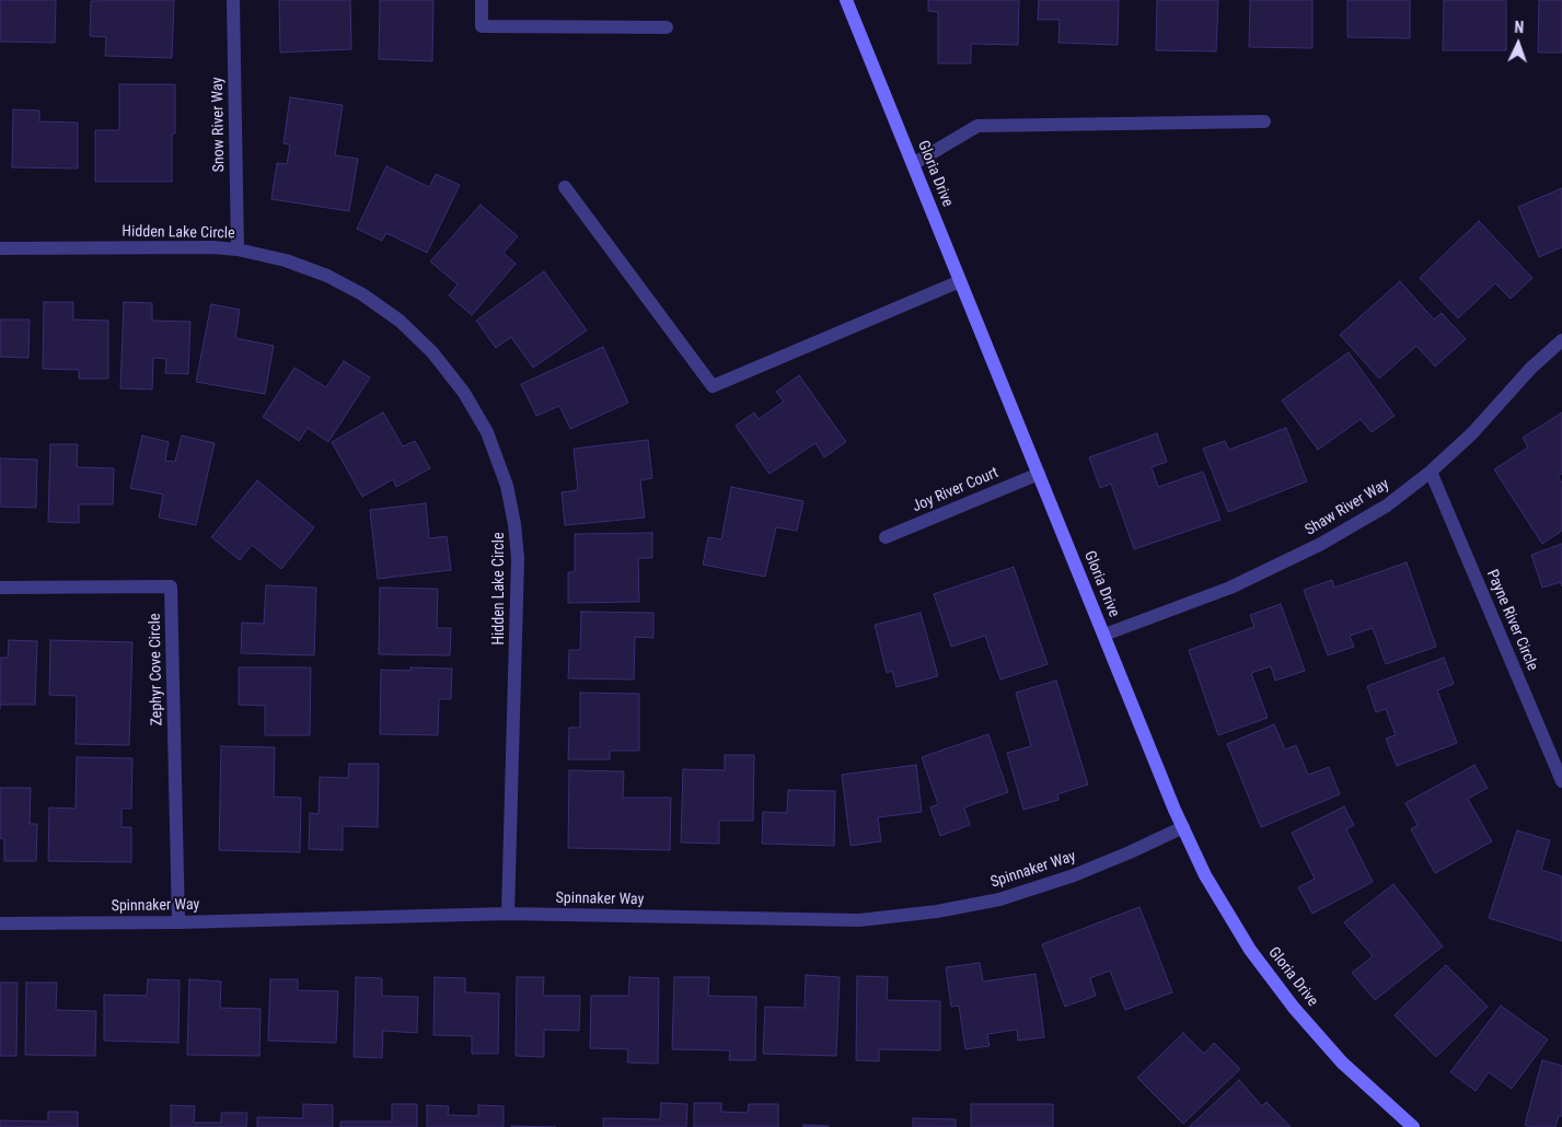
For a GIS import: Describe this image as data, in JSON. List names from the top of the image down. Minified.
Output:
{"streets":{"street":["Snow River Way","Gloria Drive","Hidden Lake Circle","Joy River Court","Shaw River Way","Payne River Circle","Zephyr Cove Circle","Spinnaker Way"]},"crossings":[["Snow River Way","Hidden Lake Circle"],["Gloria Drive","Joy River Court"],["Gloria Drive","Shaw River Way"],["Gloria Drive","Spinnaker Way"],["Hidden Lake Circle","Spinnaker Way"],["Shaw River Way","Payne River Circle"],["Zephyr Cove Circle","Spinnaker Way"]],"north":"top"}
